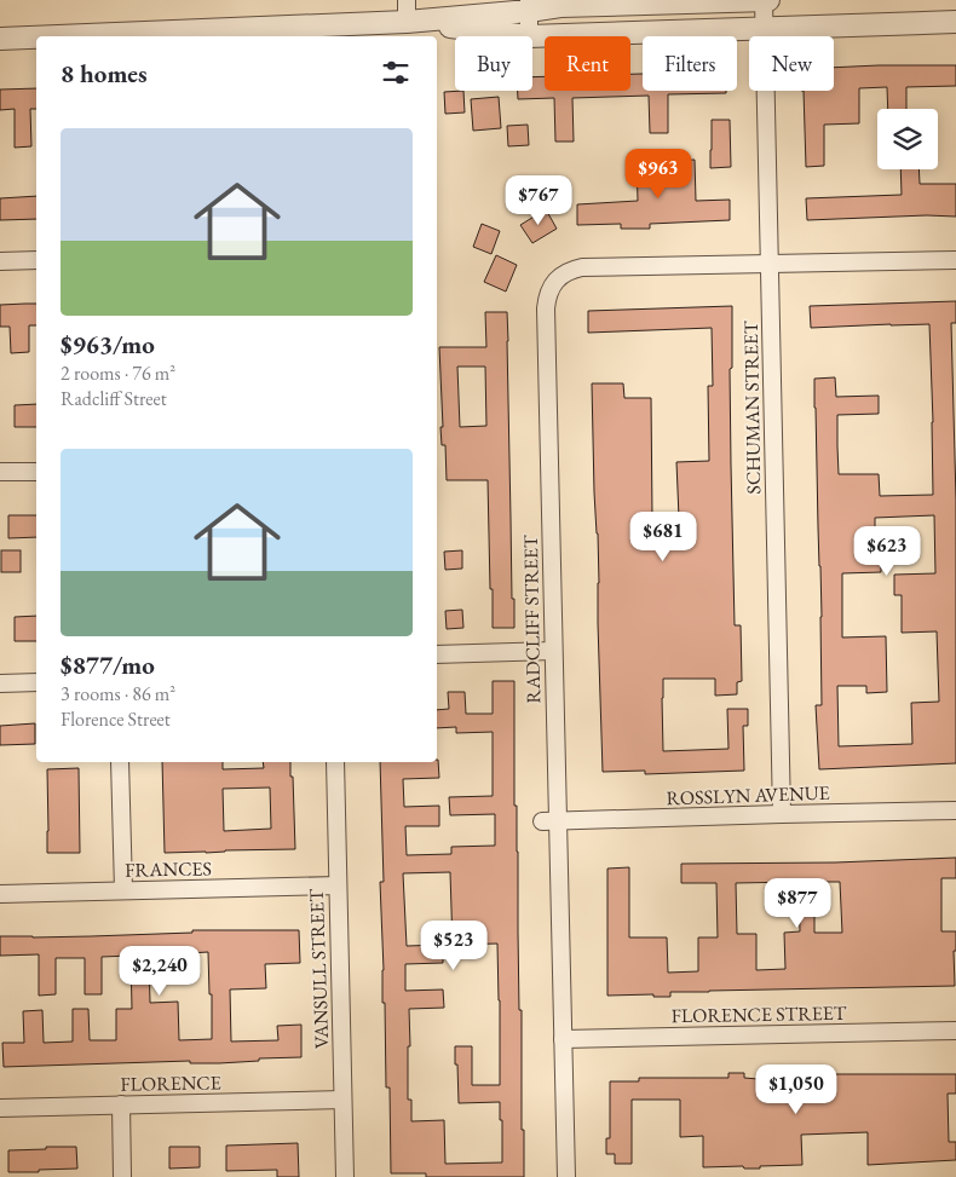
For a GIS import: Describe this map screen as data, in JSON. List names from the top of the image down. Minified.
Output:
{"streets":{"street":["SCHUMAN STREET","RADCLIFF STREET","ROSSLYN AVENUE","FRANCES","VANSULL STREET","FLORENCE STREET","FLORENCE"]},"crossings":[["SCHUMAN STREET","RADCLIFF STREET"],["SCHUMAN STREET","ROSSLYN AVENUE"],["RADCLIFF STREET","ROSSLYN AVENUE"],["RADCLIFF STREET","FLORENCE STREET"],["FRANCES","VANSULL STREET"],["VANSULL STREET","FLORENCE"]],"page":{"chip":["Buy","Rent","Filters","New"],"heading":"8 homes","list":[{"name":"$963/mo","note":"2 rooms · 76 m² · Radcliff Street"},{"name":"$877/mo","note":"3 rooms · 86 m² · Florence Street"}],"price":["$963","$767","$681","$623","$877","$523","$2,240","$1,050"]}}
